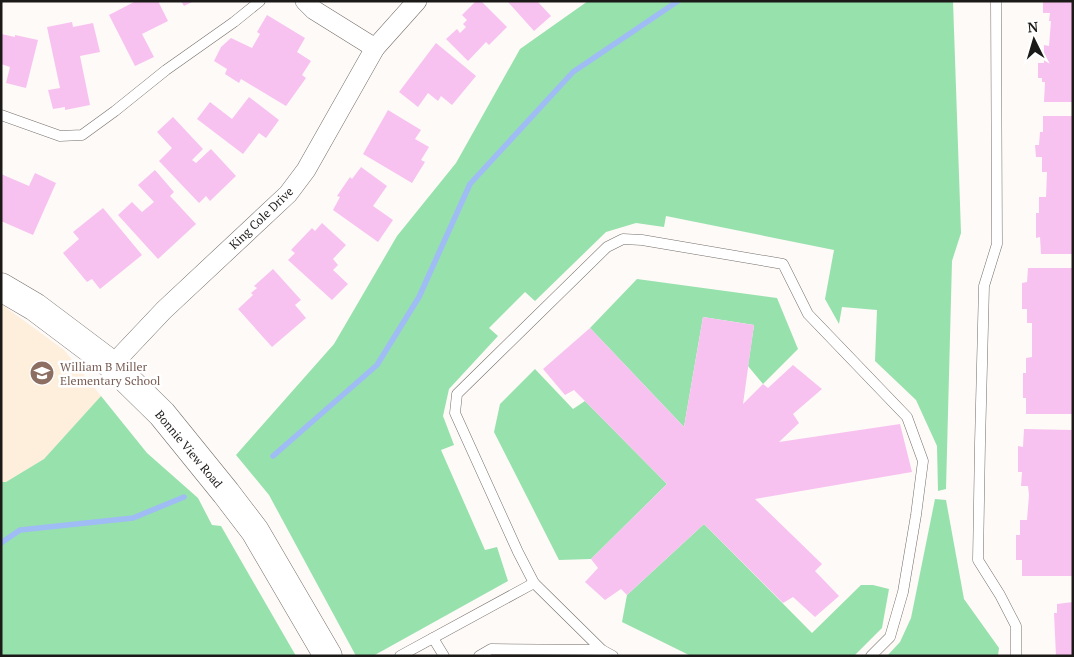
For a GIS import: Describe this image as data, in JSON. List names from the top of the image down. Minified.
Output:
{"streets":{"street":["King Cole Drive","Bonnie View Road"]},"crossings":[["King Cole Drive","Bonnie View Road"]],"places":{"school or university":["William B Miller Elementary School"]},"north":"top"}
